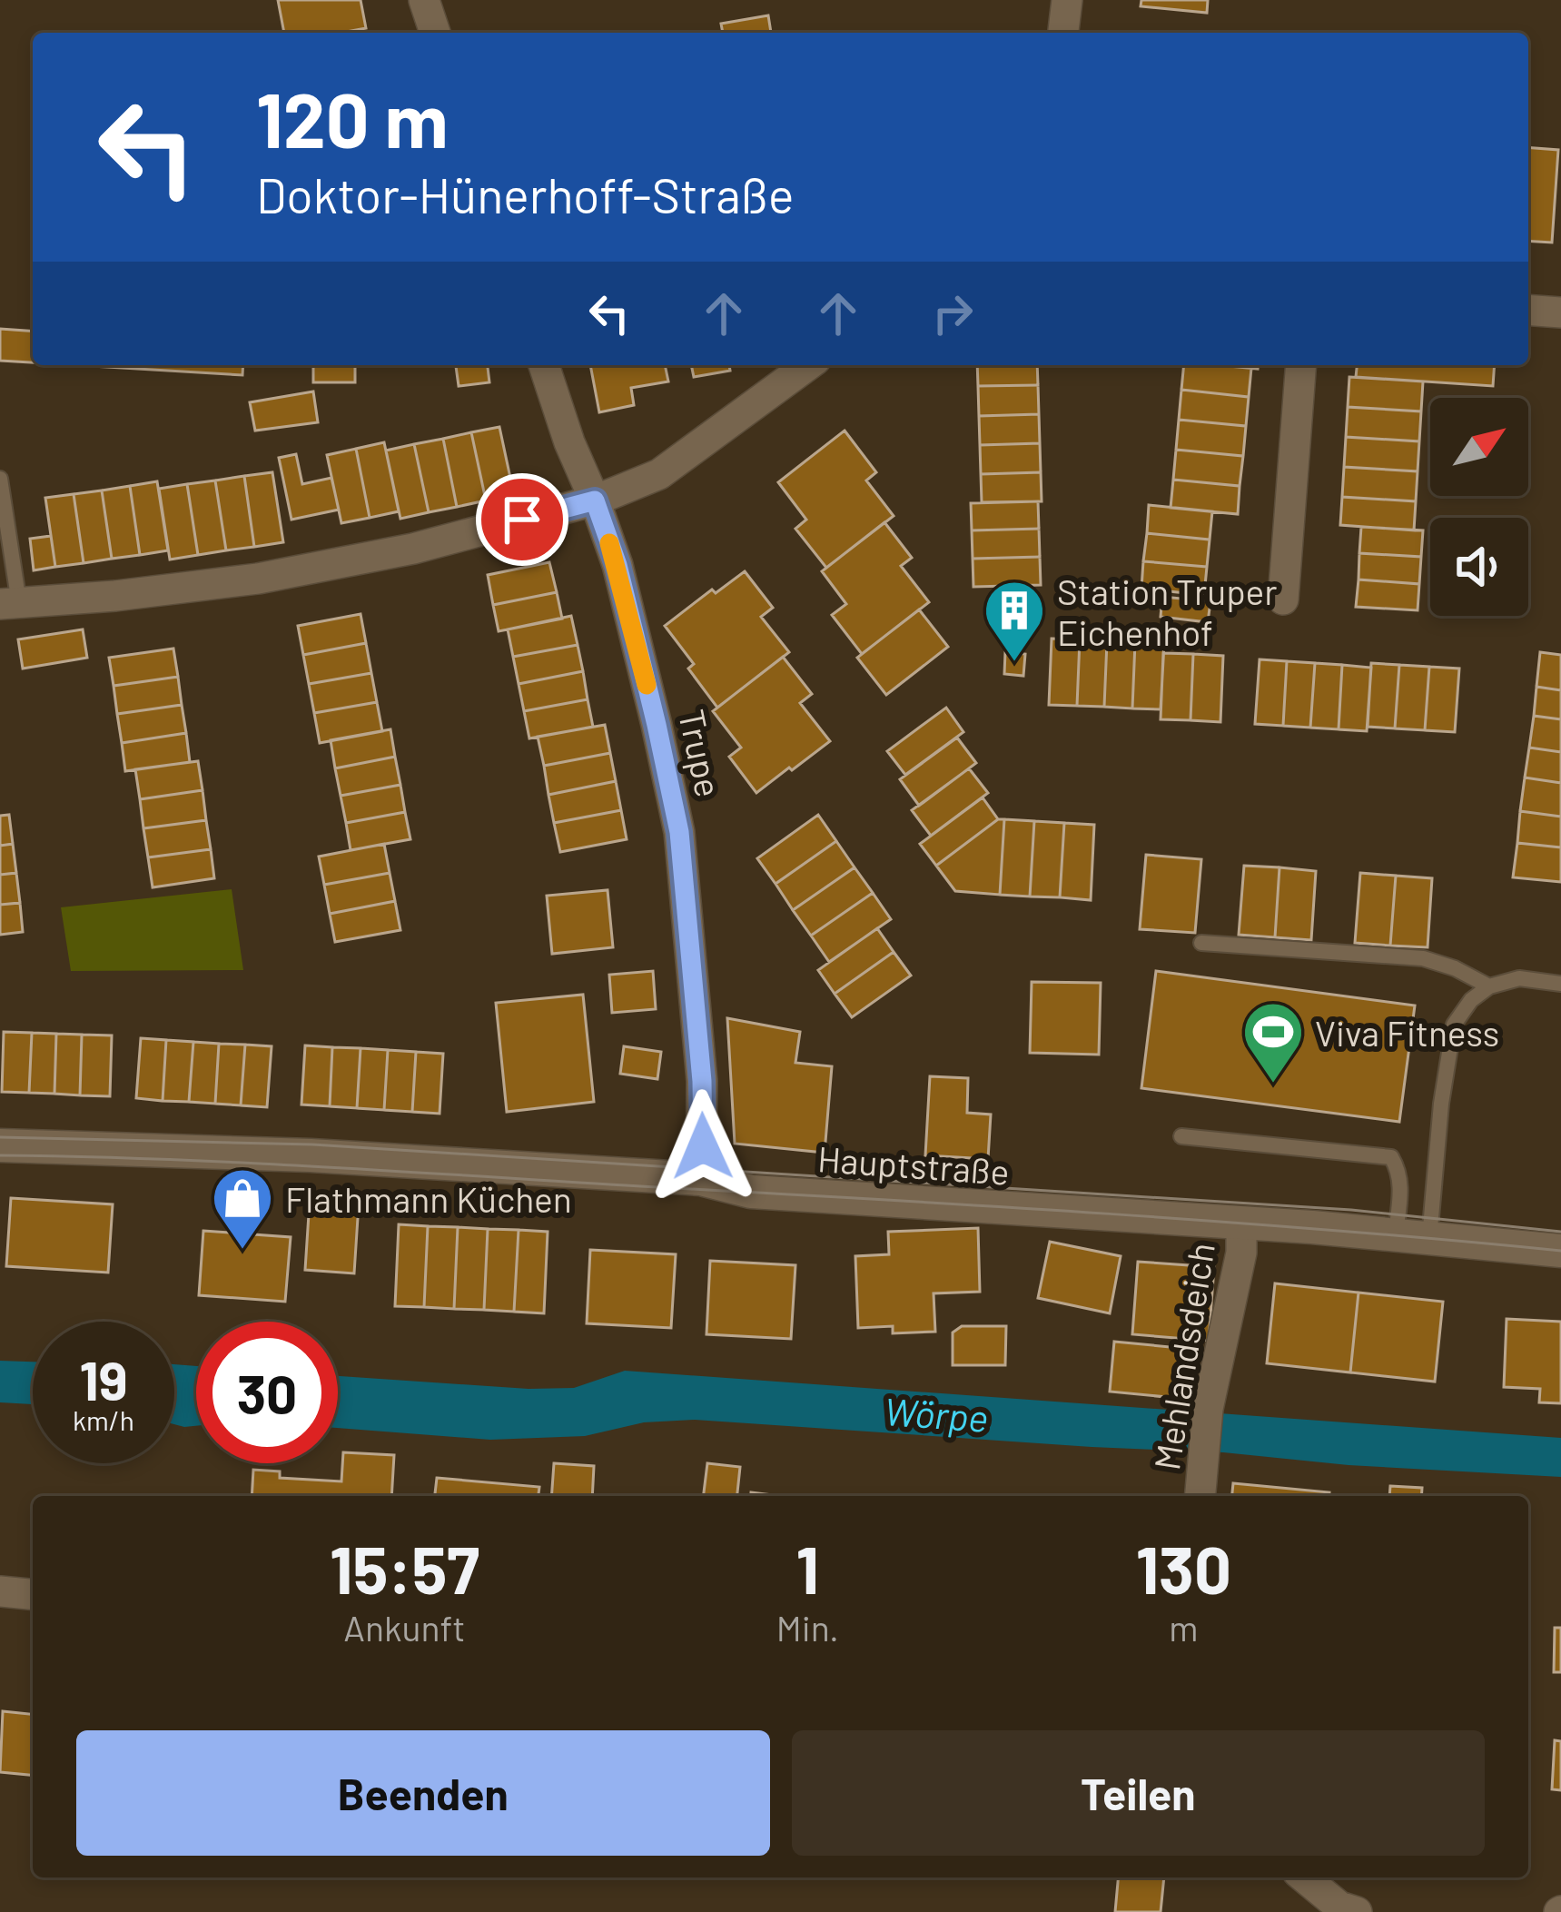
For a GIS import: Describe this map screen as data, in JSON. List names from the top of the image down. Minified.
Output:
{"streets":{"street":["Trupe","Hauptstraße","Mehlandsdeich"]},"crossings":[["Trupe","Hauptstraße"],["Hauptstraße","Mehlandsdeich"]],"water":["Wörpe"],"places":{"building":["Station Truper Eichenhof"],"sports":["Viva Fitness"],"shop":["Flathmann Küchen"]},"north":"top right","page":{"turn":["120 m","Doktor-Hünerhoff-Straße"],"speed":"19 km/h","limit":"30","eta":["15:57","Ankunft","1","Min.","130","m"],"buttons":["Beenden","Teilen"]}}
